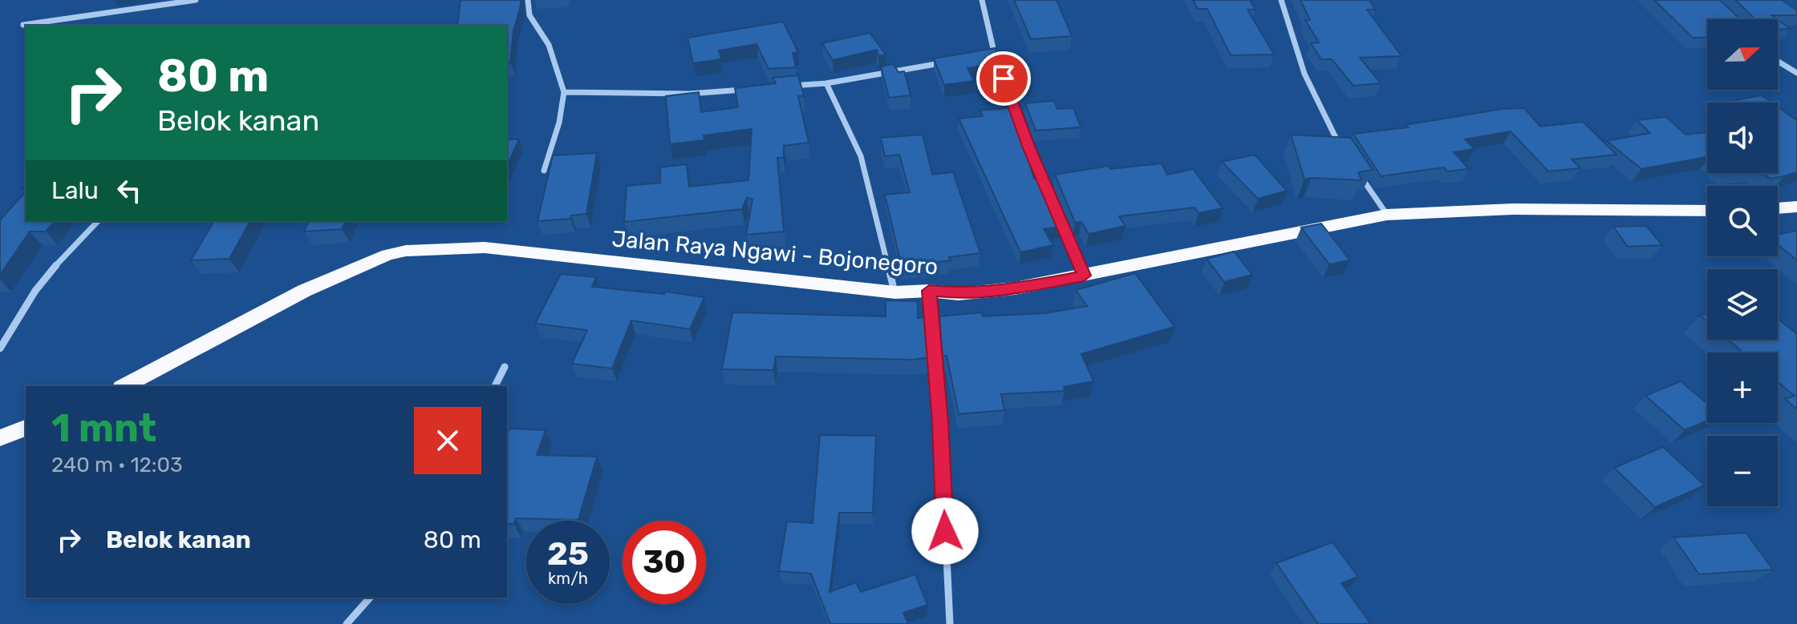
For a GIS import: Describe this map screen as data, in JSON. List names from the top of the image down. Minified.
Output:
{"streets":{"highway":["Jalan Raya Ngawi - Bojonegoro"]},"north":"right","page":{"map_buttons":["+","−"],"turn":["80 m","Belok kanan"],"then":"Lalu","heading":["1 mnt","240 m · 12:03"],"list":[{"name":"Belok kanan","value":"80 m"}],"speed":"25 km/h","limit":"30"}}
